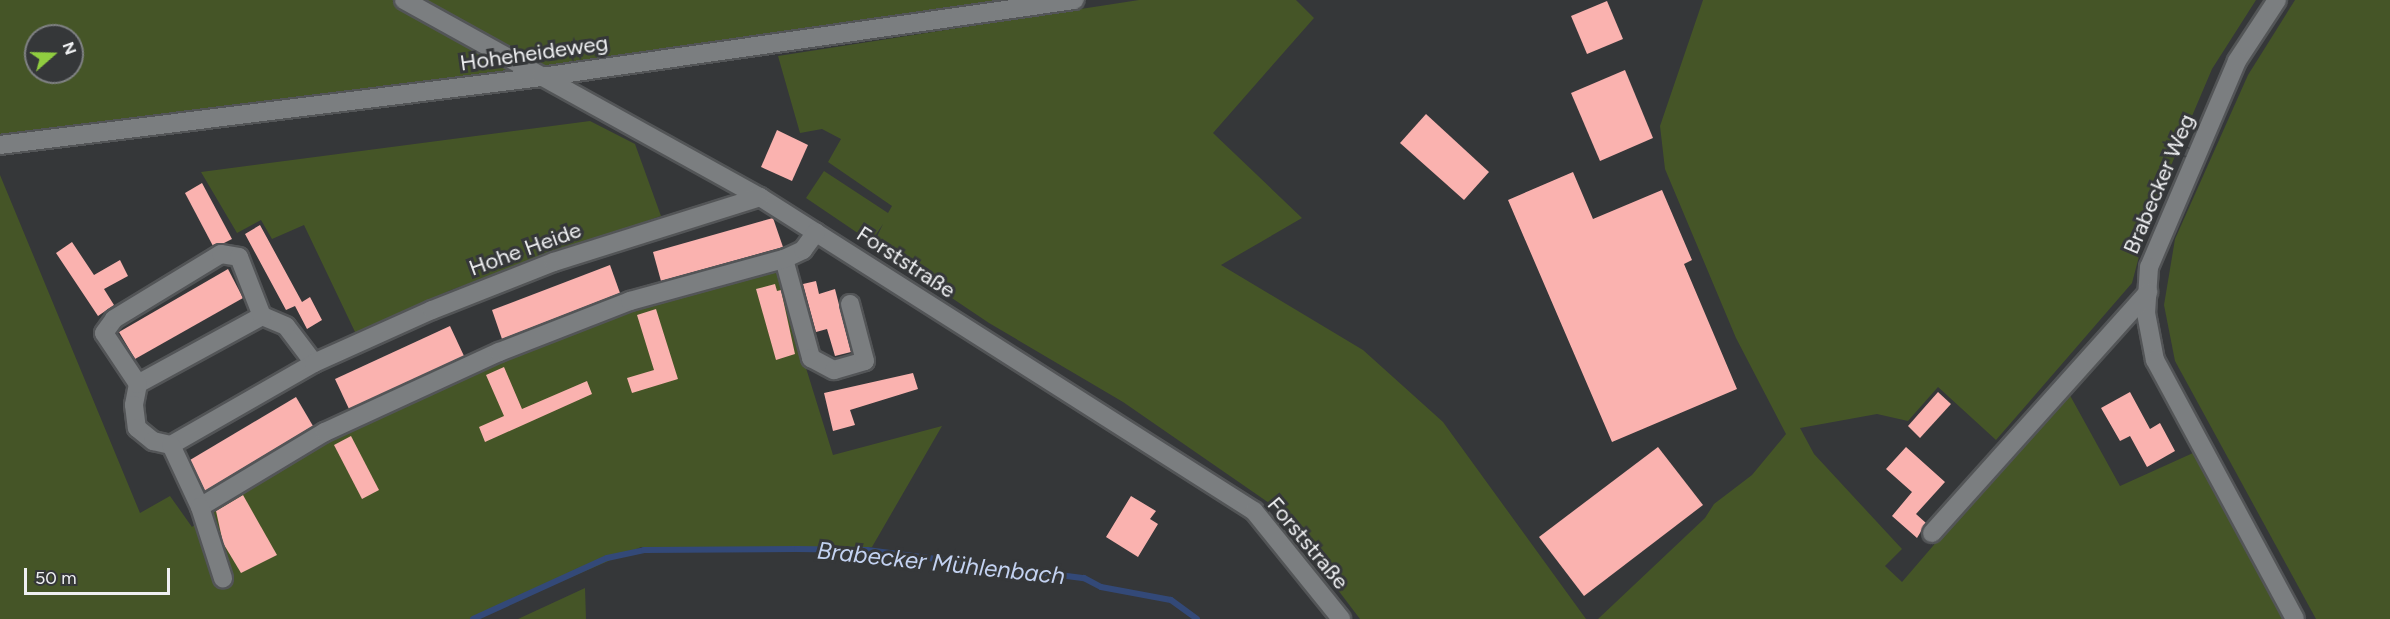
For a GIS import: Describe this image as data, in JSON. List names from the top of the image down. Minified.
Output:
{"streets":{"street":["Hoheheideweg","Brabecker Weg","Hohe Heide","Forststraße"]},"crossings":[["Hoheheideweg","Forststraße"],["Hohe Heide","Forststraße"]],"water":["Brabecker Mühlenbach"],"scale_bar":"50 m","north":"right"}
